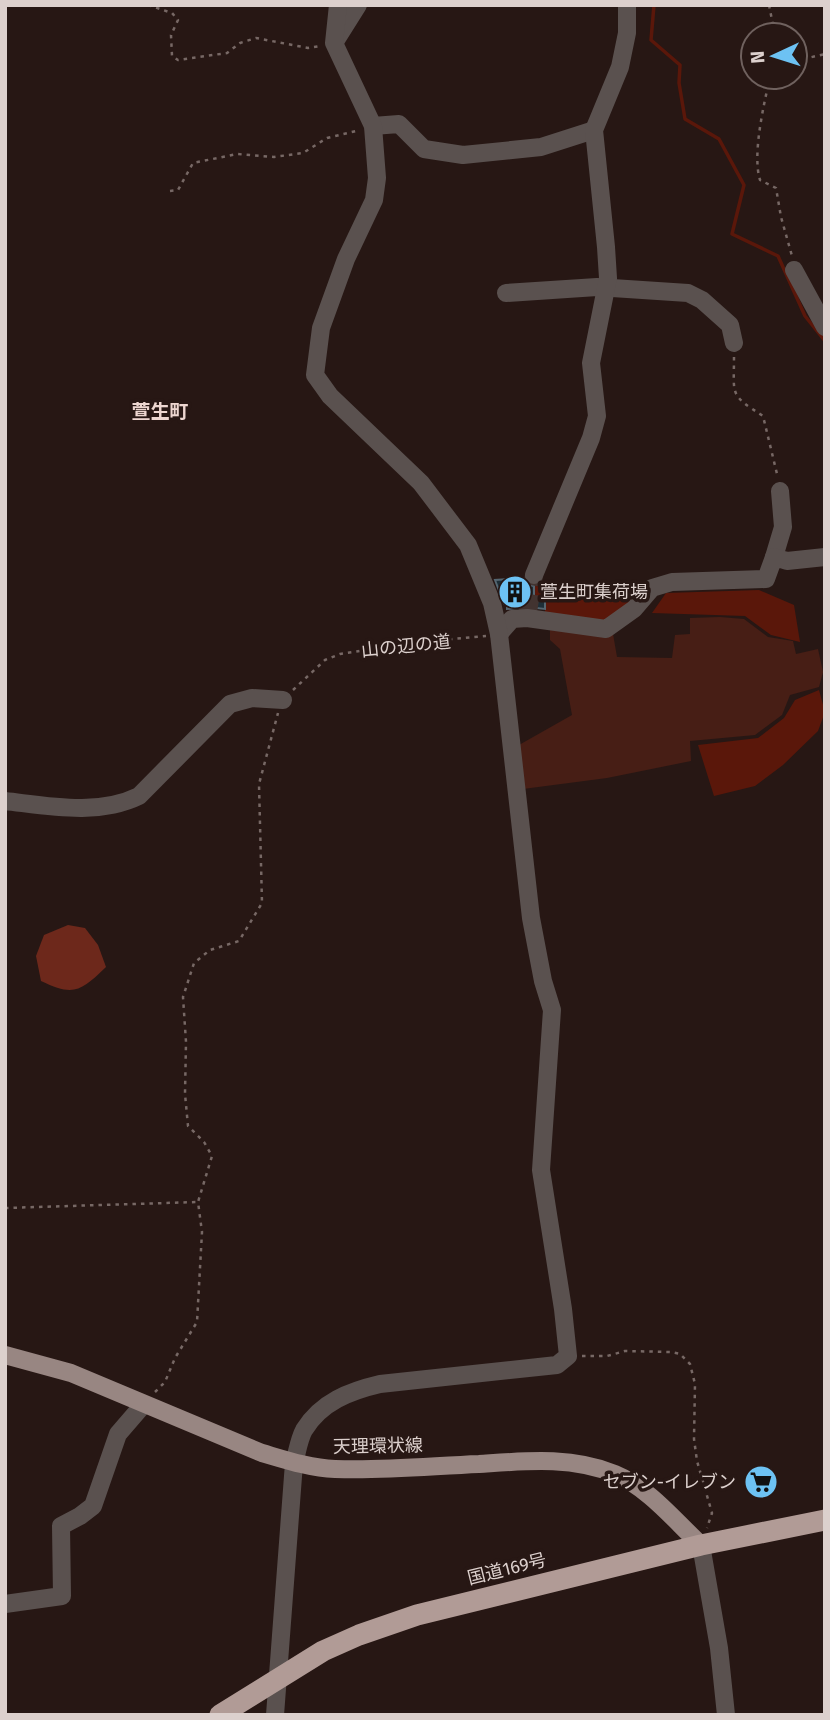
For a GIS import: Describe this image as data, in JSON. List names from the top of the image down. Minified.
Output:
{"streets":{"highway":["国道169号"],"main road":["天理環状線"],"path":["山の辺の道"]},"crossings":[["天理環状線","国道169号"]],"districts":["萱生町"],"places":{"building":["萱生町集荷場"],"supermarket":["セブン-イレブン"]},"north":"left"}
